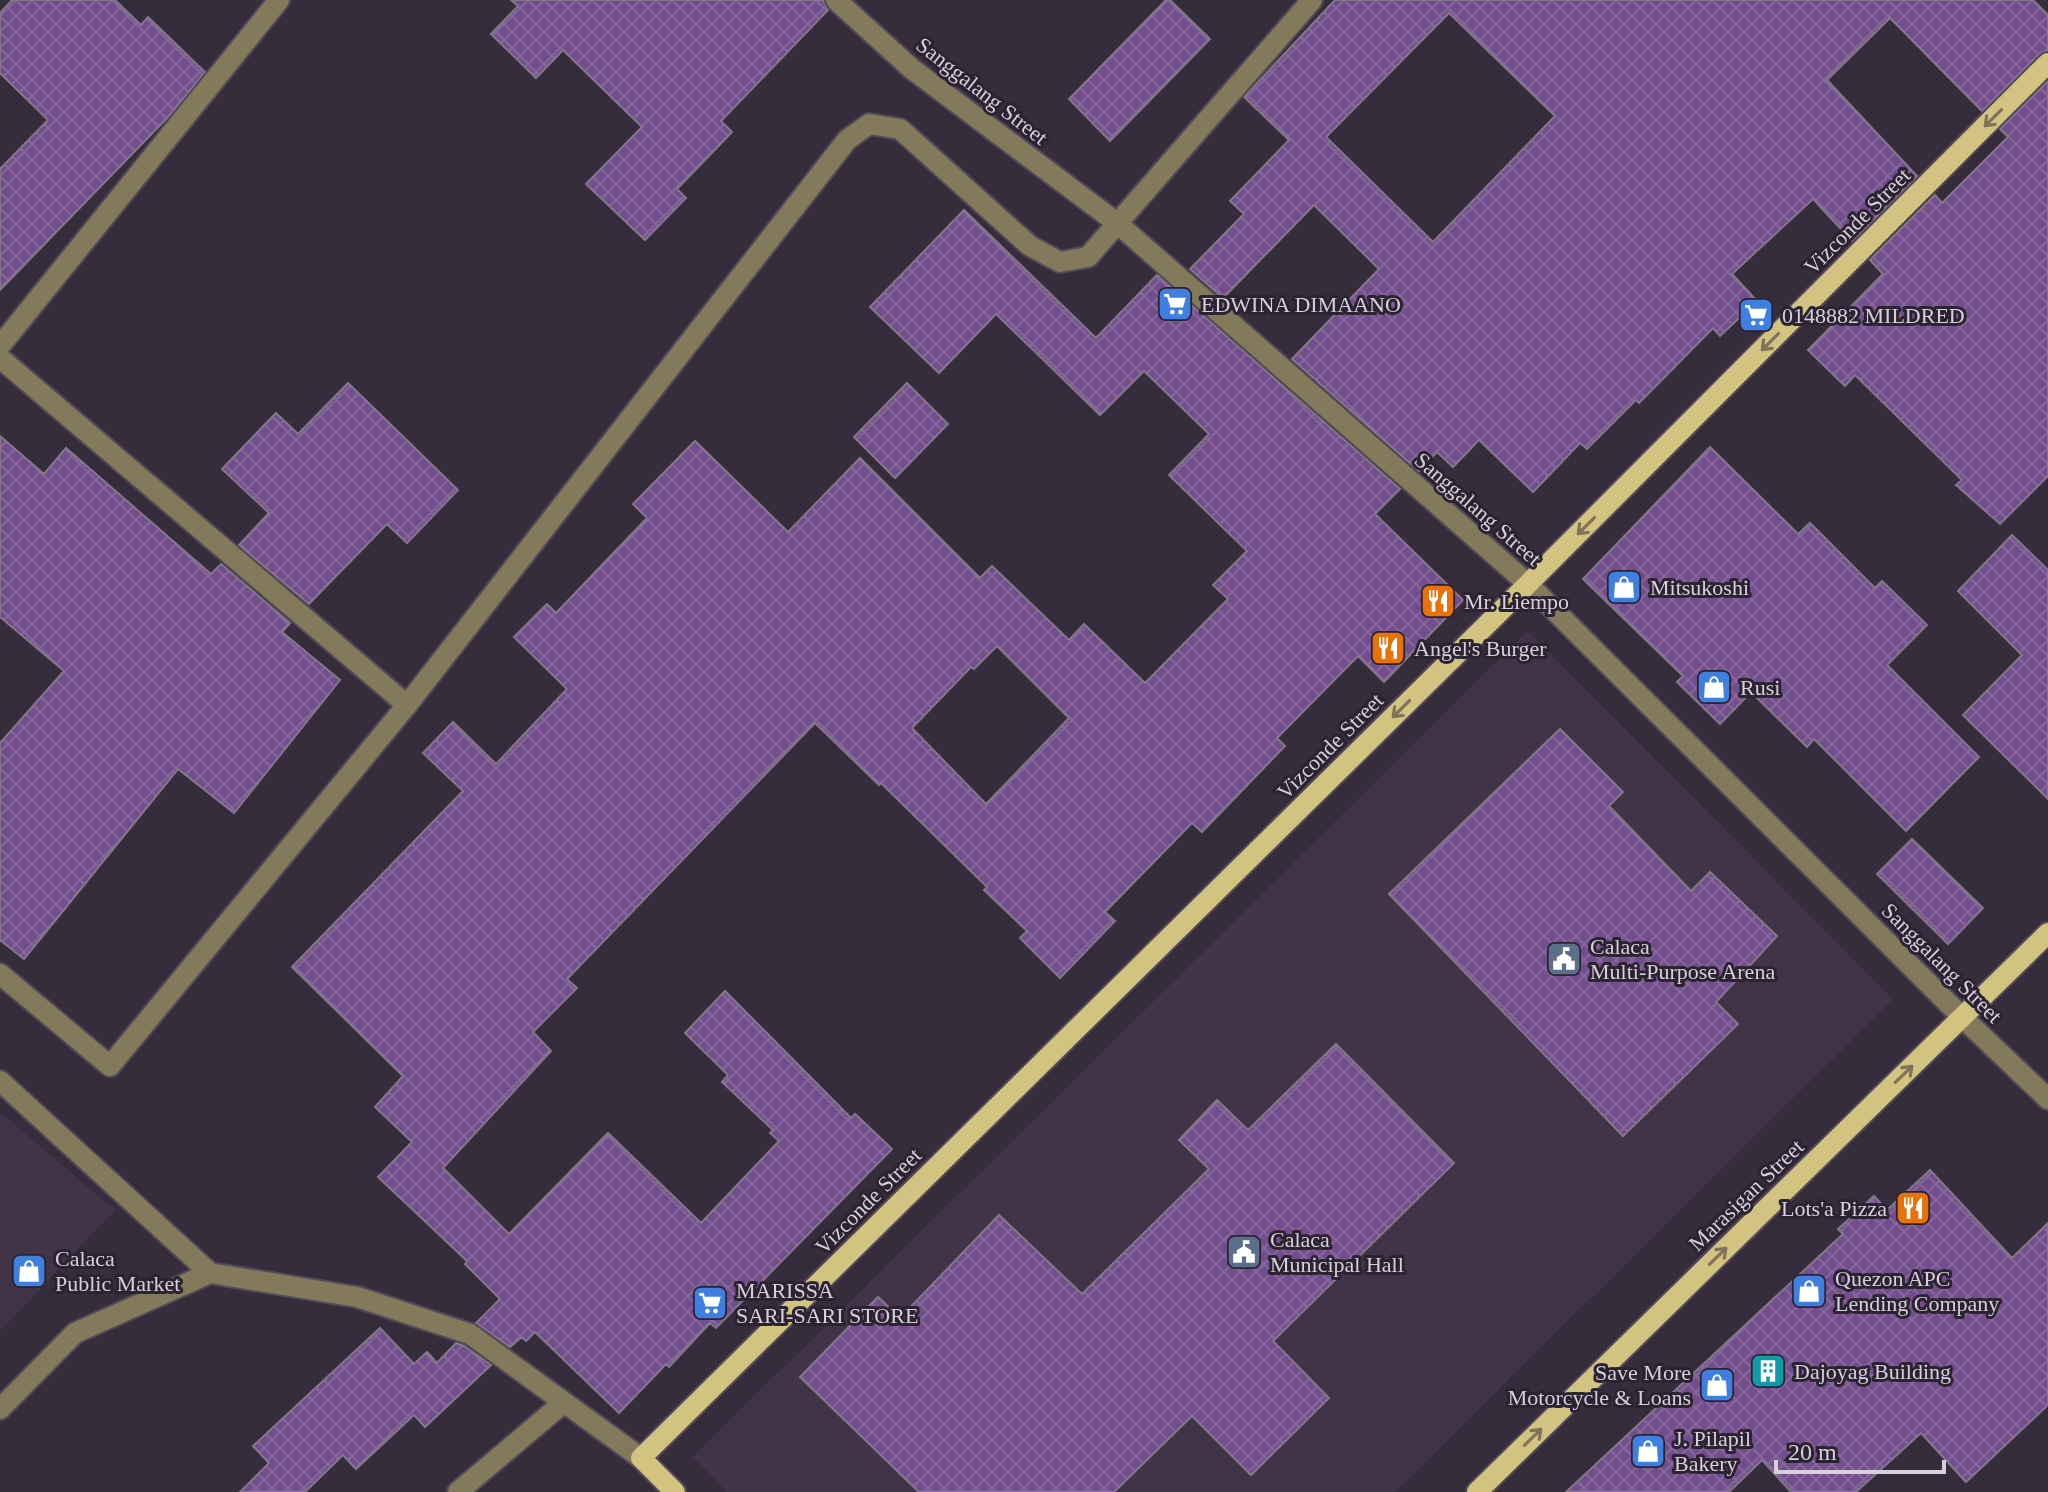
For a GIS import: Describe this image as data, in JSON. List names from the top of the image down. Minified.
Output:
{"streets":{"main road":["Vizconde Street","Marasigan Street"],"street":["Sanggalang Street"]},"crossings":[["Sanggalang Street","Vizconde Street"],["Sanggalang Street","Marasigan Street"]],"one_way":["Vizconde Street","Marasigan Street"],"places":{"supermarket":["EDWINA DIMAANO","0148882 MILDRED","MARISSA SARI-SARI STORE"],"shop":["Mitsukoshi","Rusi","Calaca Public Market","Quezon APC Lending Company","Save More Motorcycle & Loans","J. Pilapil Bakery"],"restaurant":["Mr. Liempo","Angel's Burger","Lots'a Pizza"],"public building":["Calaca Multi-Purpose Arena","Calaca Municipal Hall"],"building":["Dajoyag Building"]},"scale_bar":"20 m"}
